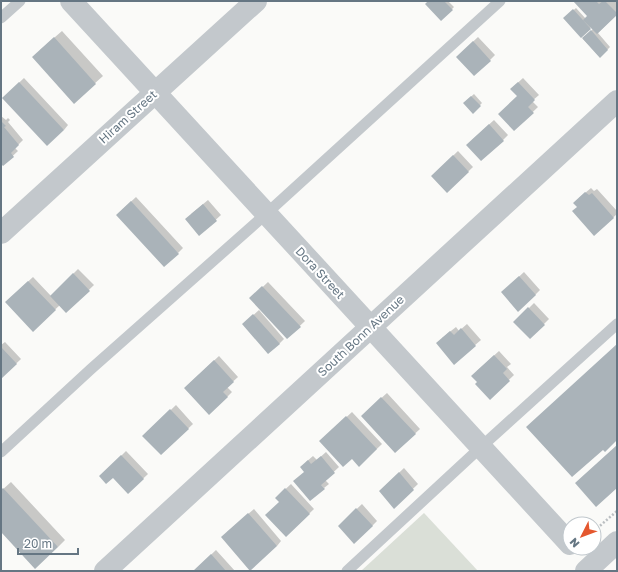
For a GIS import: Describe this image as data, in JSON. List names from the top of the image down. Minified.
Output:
{"streets":{"street":["Hiram Street","Dora Street","South Bonn Avenue"]},"crossings":[["Hiram Street","Dora Street"],["Dora Street","South Bonn Avenue"]],"scale_bar":"20 m","north":"bottom left"}
